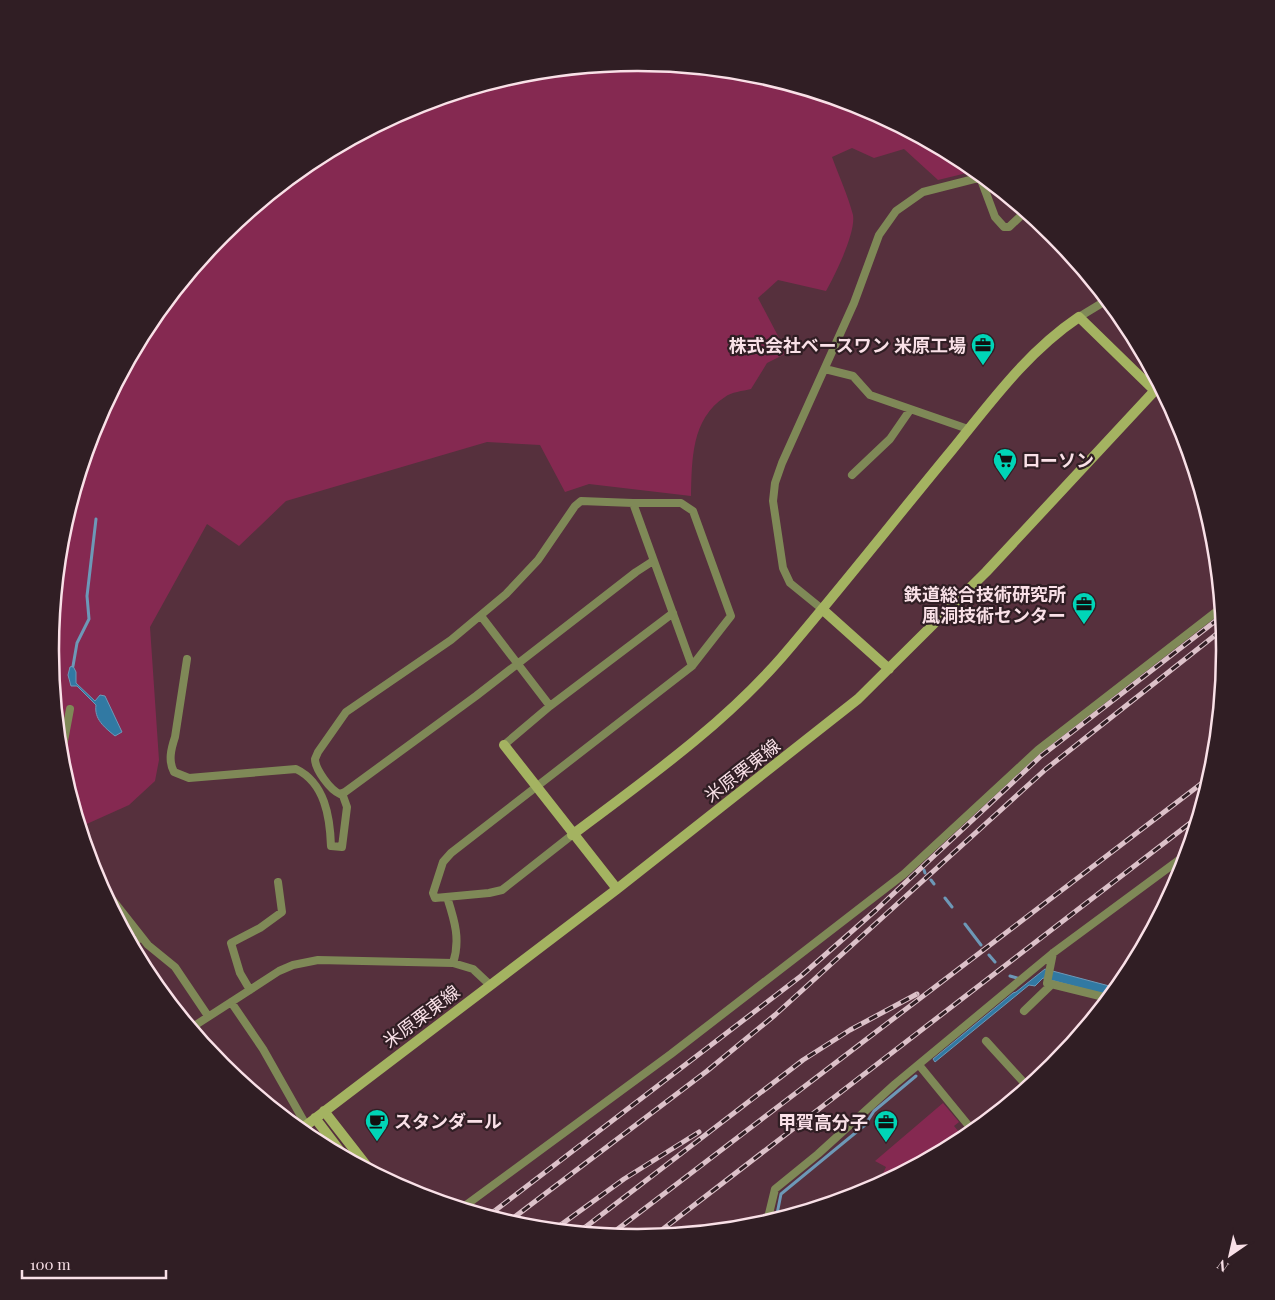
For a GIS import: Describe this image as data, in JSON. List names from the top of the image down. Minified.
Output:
{"streets":{"main road":["米原栗東線"]},"places":{"office":["株式会社ベースワン 米原工場","鉄道総合技術研究所 風洞技術センター","甲賀高分子"],"supermarket":["ローソン"],"cafe":["スタンダール"]},"scale_bar":"100 m","north":"bottom left"}
